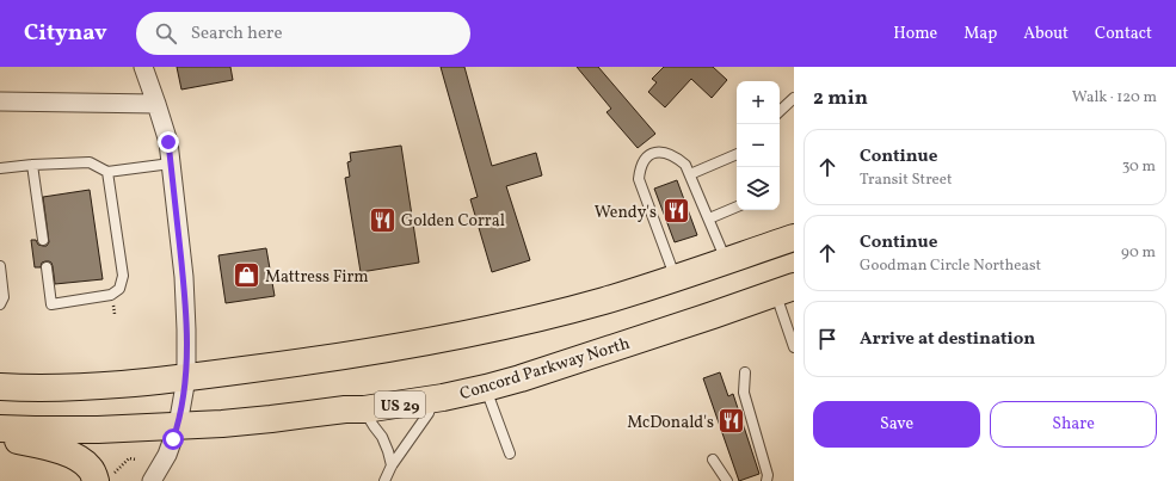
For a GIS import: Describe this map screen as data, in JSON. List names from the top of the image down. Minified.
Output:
{"streets":{"highway":["Concord Parkway North","US 29"]},"places":{"restaurant":["Wendy's","Golden Corral","McDonald's"],"shop":["Mattress Firm"]},"page":{"header":"Citynav","search":"Search here","nav":["Home","Map","About","Contact"],"heading":["2 min","Walk · 120 m"],"map_buttons":["+","−"],"list":[["Continue","Transit Street","30 m"],["Continue","Goodman Circle Northeast","90 m"],"Arrive at destination"],"buttons":["Save","Share"]}}
